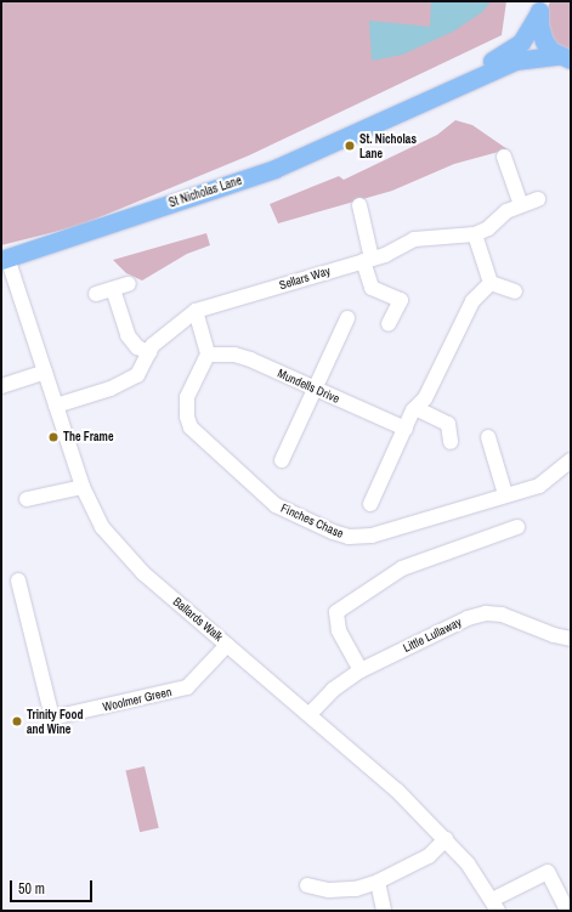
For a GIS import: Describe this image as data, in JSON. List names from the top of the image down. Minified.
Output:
{"streets":{"main road":["St Nicholas Lane"],"street":["Sellars Way","Mundells Drive","Finches Chase","Ballards Walk","Little Lullaway","Woolmer Green"]},"crossings":[["St Nicholas Lane","Ballards Walk"],["Sellars Way","Ballards Walk"],["Mundells Drive","Finches Chase"],["Ballards Walk","Little Lullaway"],["Ballards Walk","Woolmer Green"]],"places":["St. Nicholas Lane","The Frame","Trinity Food and Wine"],"scale_bar":"50 m"}
